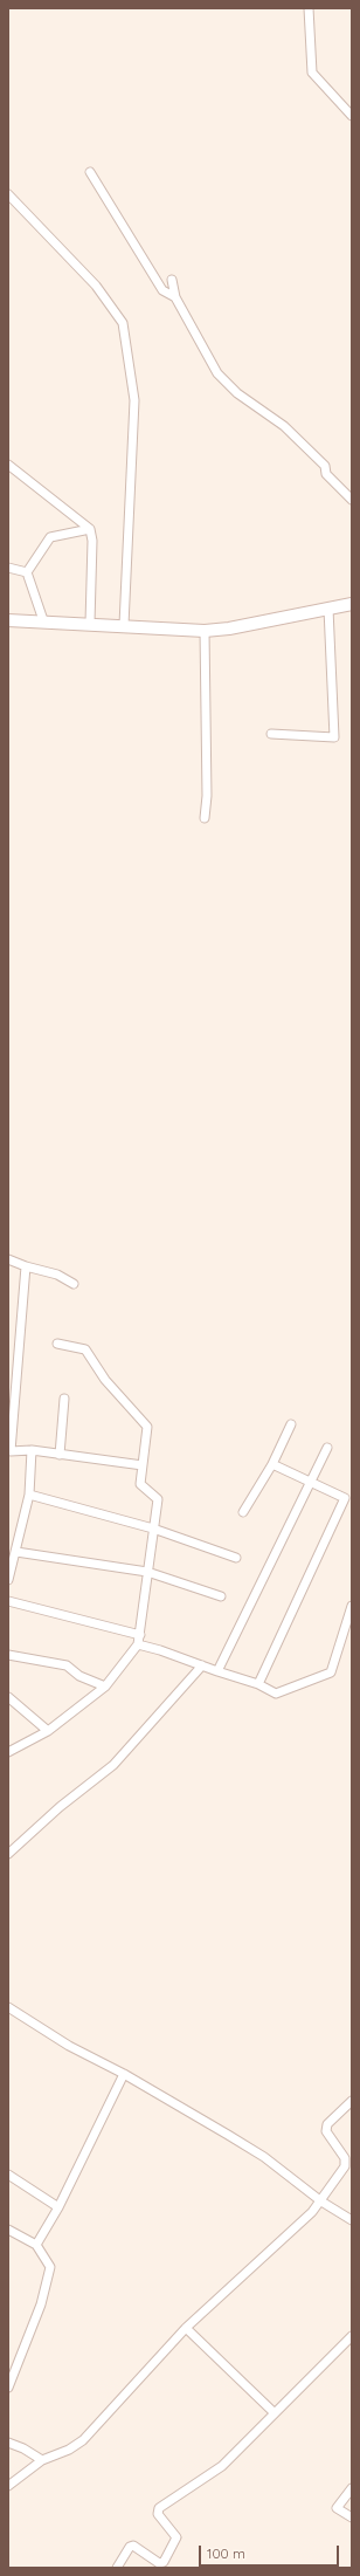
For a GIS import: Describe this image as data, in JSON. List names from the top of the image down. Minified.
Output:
{"scale_bar":"100 m"}
